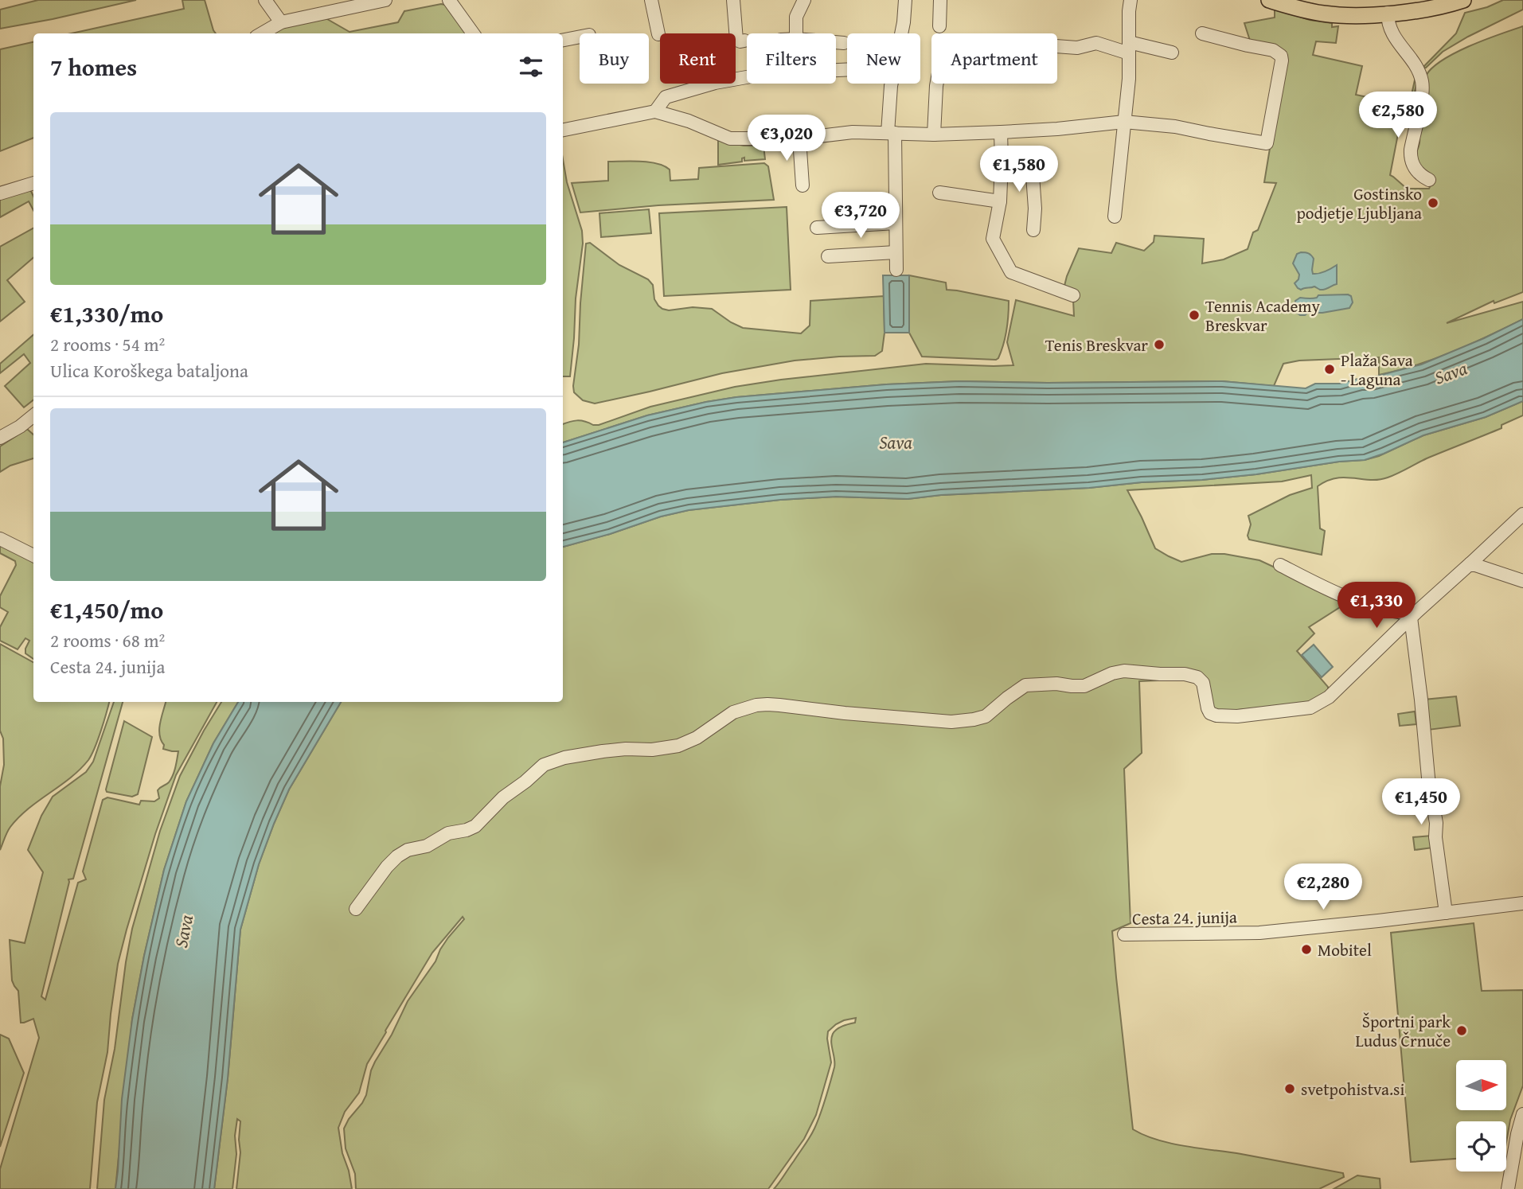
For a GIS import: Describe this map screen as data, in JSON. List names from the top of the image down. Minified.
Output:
{"streets":{"street":["Cesta 24. junija"]},"water":["Sava"],"places":["Gostinsko podjetje Ljubljana","Tennis Academy Breskvar","Tenis Breskvar","Plaža Sava - Laguna","Mobitel","Športni park Ludus Črnuče","svetpohistva.si"],"north":"right","page":{"chip":["Buy","Rent","Filters","New","Apartment"],"heading":"7 homes","price":["€2,580","€3,020","€1,580","€3,720","€1,330","€1,450","€2,280"],"list":[{"name":"€1,330/mo","note":"2 rooms · 54 m² · Ulica Koroškega bataljona"},{"name":"€1,450/mo","note":"2 rooms · 68 m² · Cesta 24. junija"}]}}
